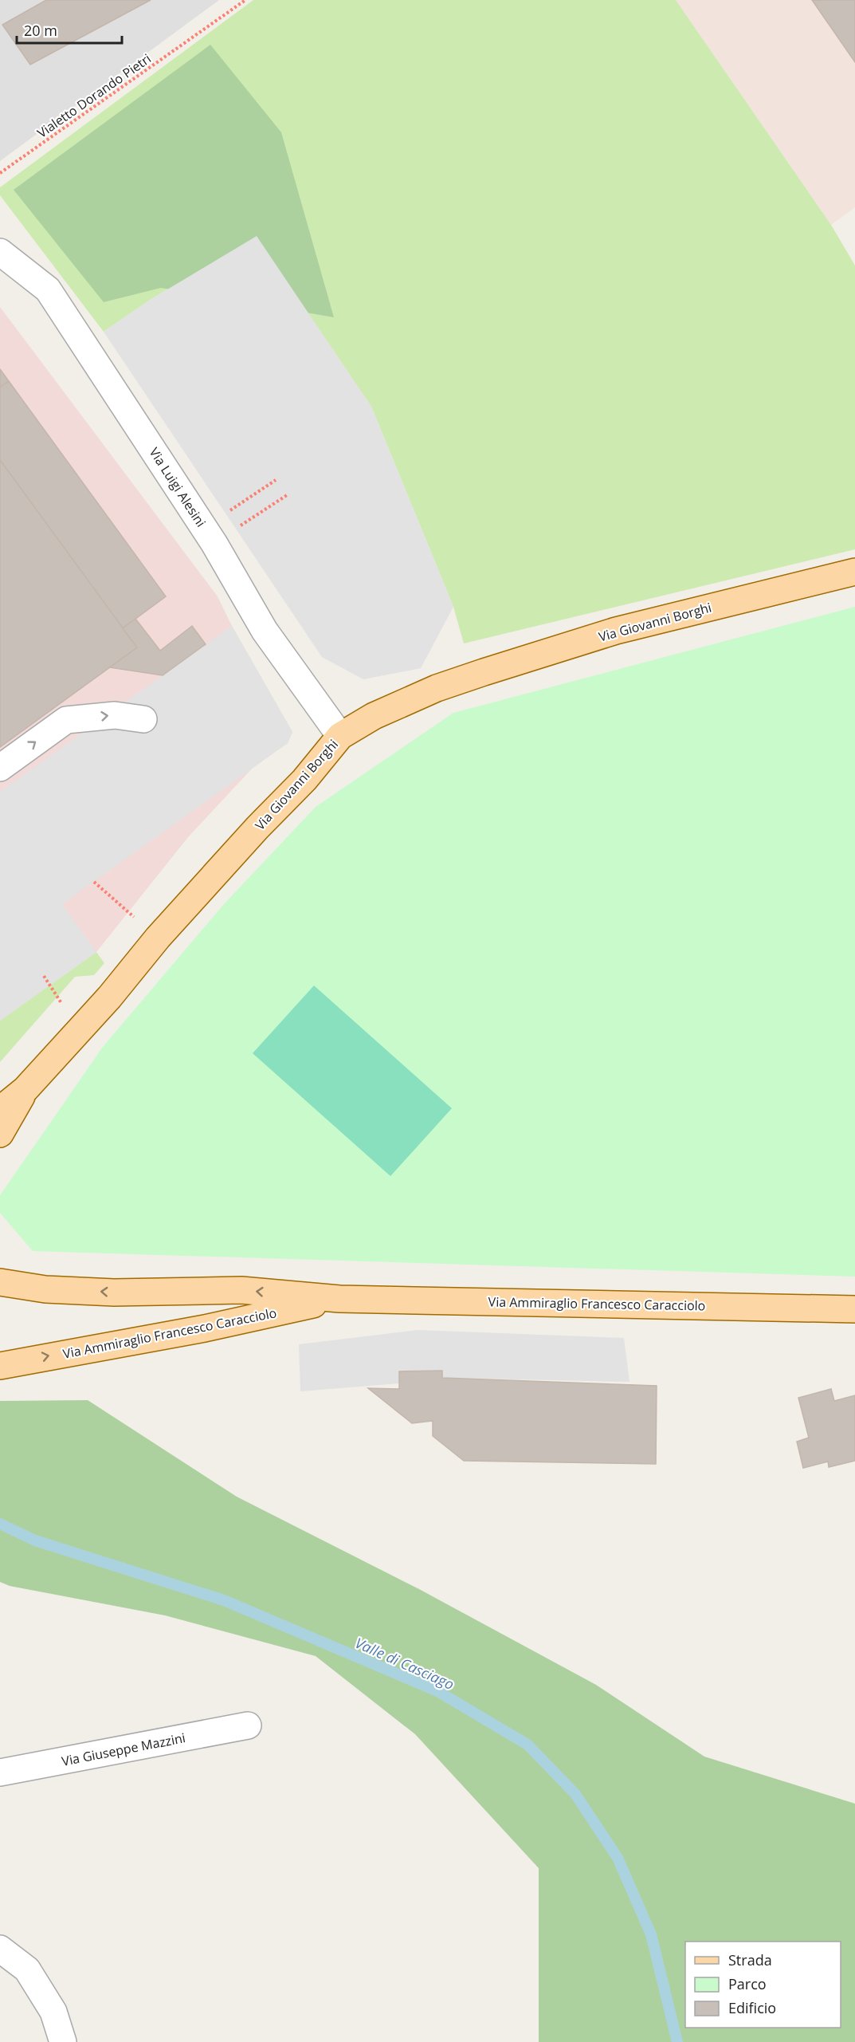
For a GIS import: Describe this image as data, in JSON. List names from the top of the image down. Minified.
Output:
{"streets":{"main road":["Via Giovanni Borghi","Via Ammiraglio Francesco Caracciolo"],"street":["Via Luigi Alesini","Via Giuseppe Mazzini"],"path":["Vialetto Dorando Pietri"]},"crossings":[["Via Luigi Alesini","Via Giovanni Borghi"]],"water":["Valle di Casciago"],"legend":["Strada","Parco","Edificio"],"scale_bar":"20 m"}
